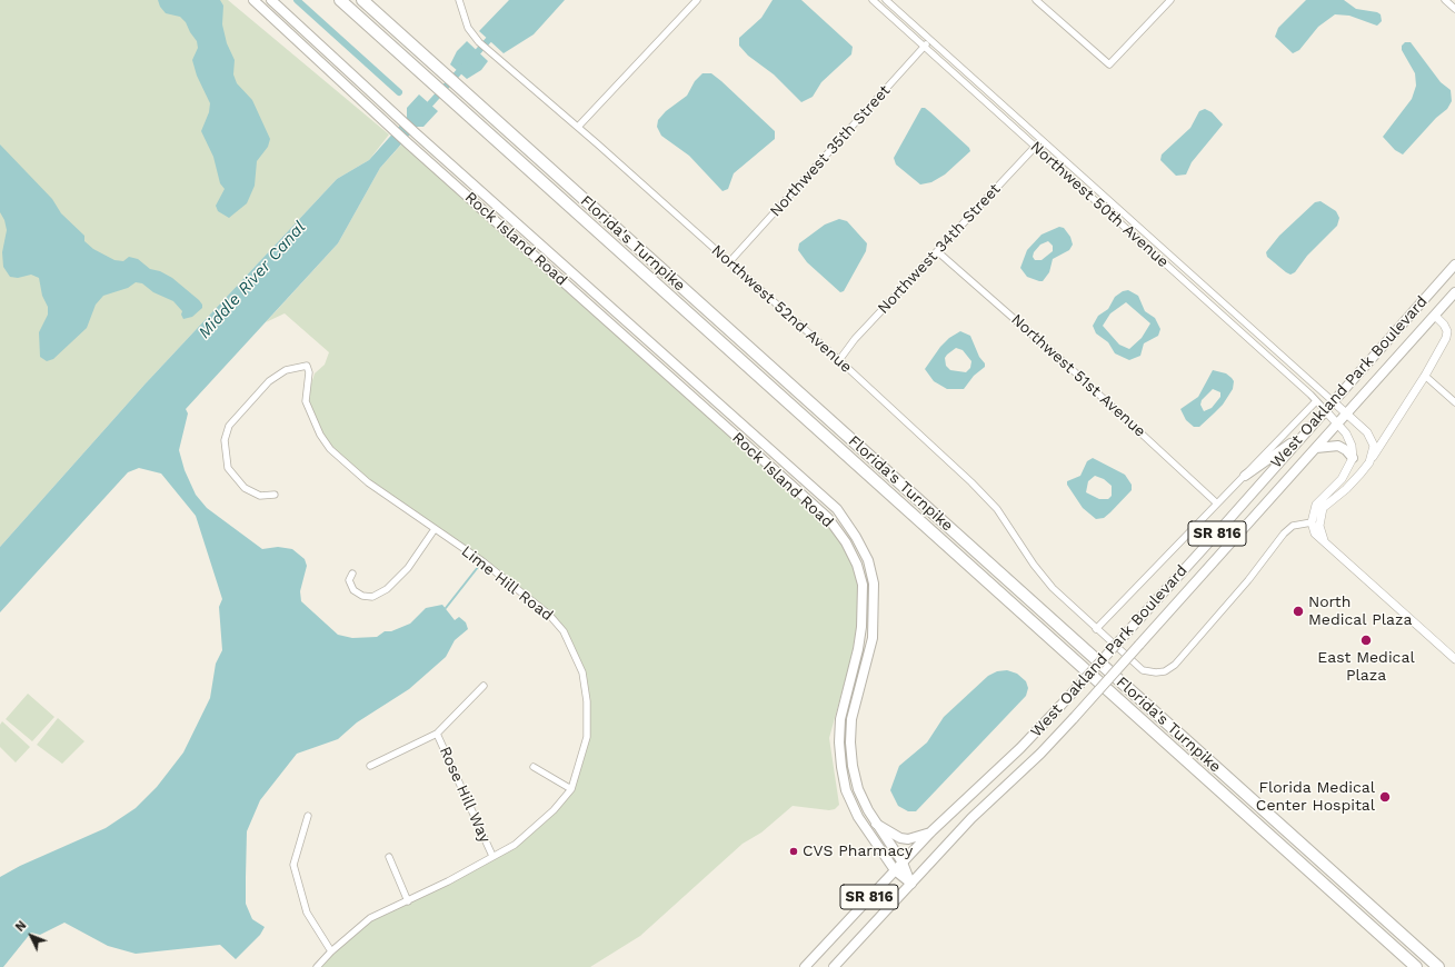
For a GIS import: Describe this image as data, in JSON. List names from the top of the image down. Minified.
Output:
{"streets":{"highway":["Florida's Turnpike"],"main road":["Rock Island Road","West Oakland Park Boulevard","SR 816"],"street":["Northwest 35th Street","Northwest 50th Avenue","Northwest 34th Street","Northwest 52nd Avenue","Northwest 51st Avenue","Lime Hill Road","Rose Hill Way"]},"crossings":[["Northwest 35th Street","Northwest 50th Avenue"],["Northwest 35th Street","Northwest 52nd Avenue"],["Northwest 50th Avenue","Northwest 34th Street"],["Northwest 50th Avenue","West Oakland Park Boulevard"],["Rock Island Road","West Oakland Park Boulevard"],["Northwest 34th Street","Northwest 52nd Avenue"],["Northwest 34th Street","Northwest 51st Avenue"],["Lime Hill Road","Rose Hill Way"]],"water":["Middle River Canal"],"places":["North Medical Plaza","East Medical Plaza","Florida Medical Center Hospital","CVS Pharmacy"],"north":"top left"}
